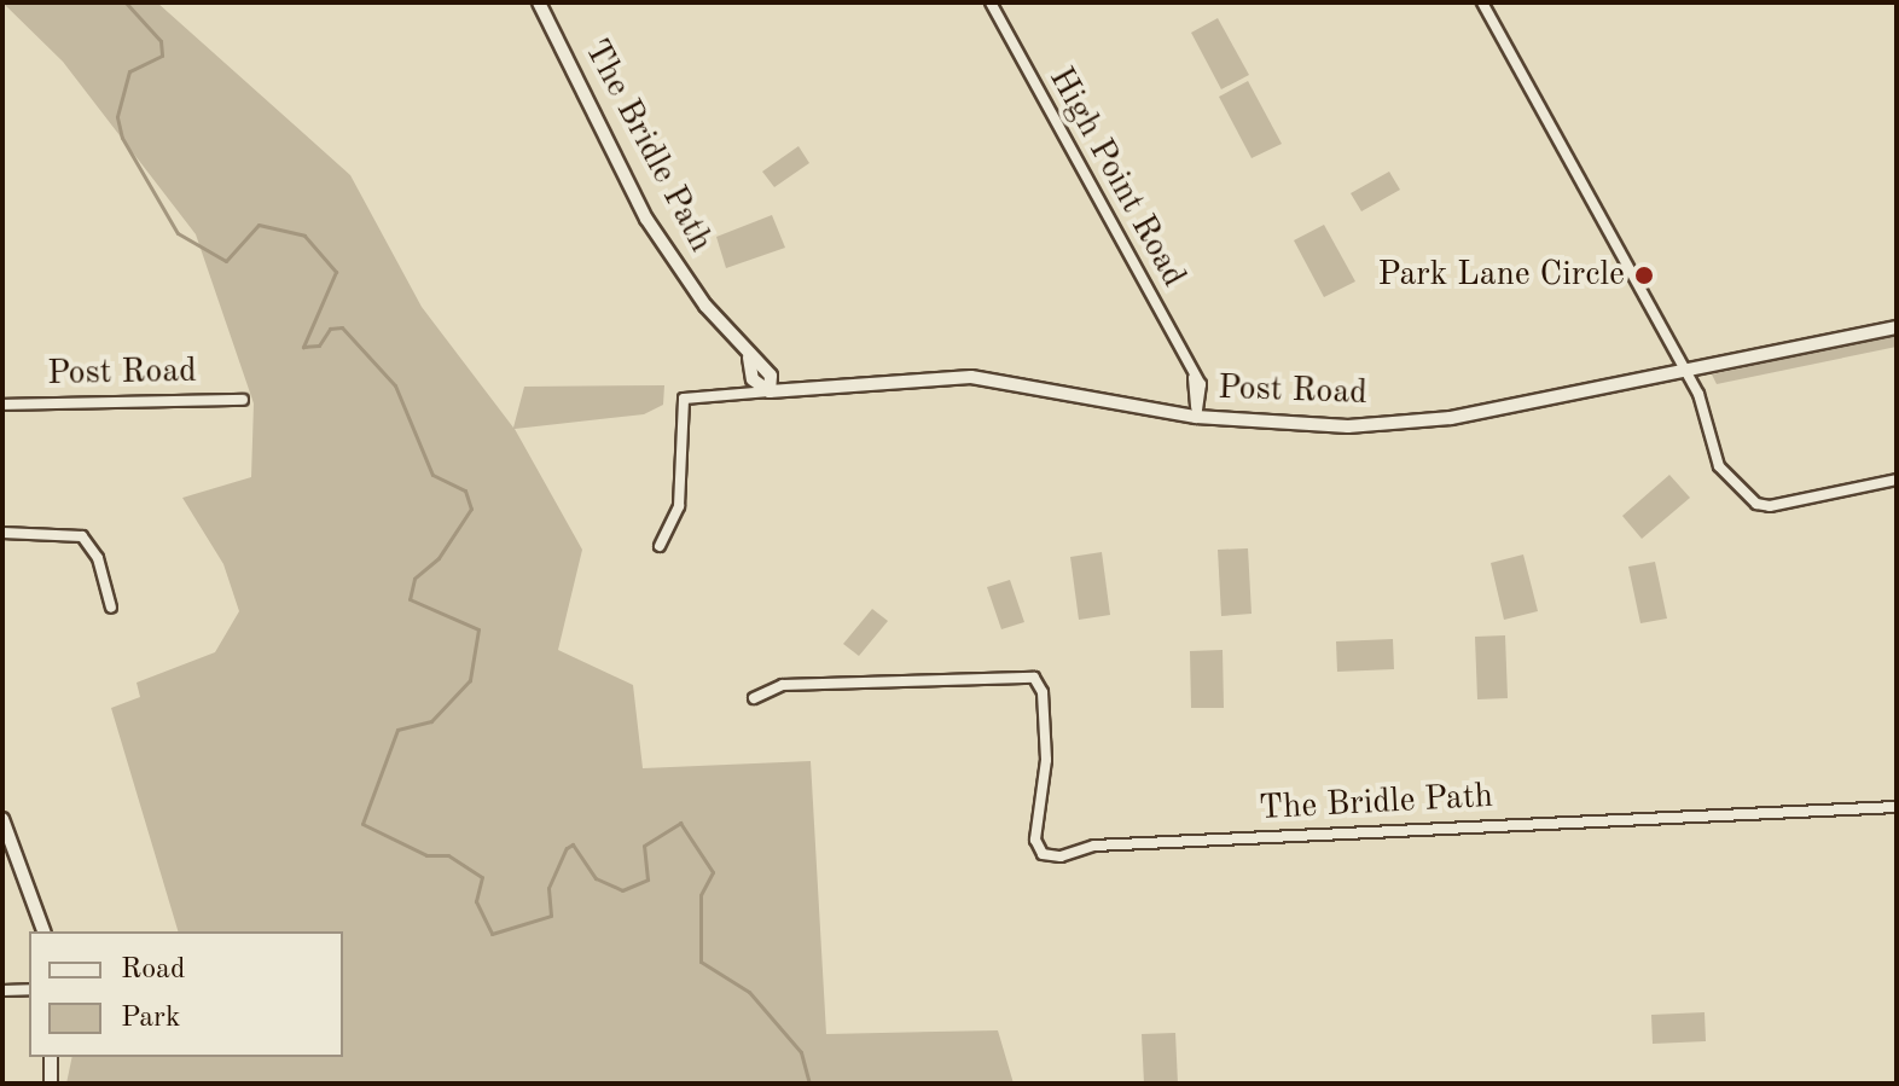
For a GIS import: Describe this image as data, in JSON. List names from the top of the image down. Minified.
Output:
{"streets":{"street":["The Bridle Path","High Point Road","Post Road"]},"crossings":[["The Bridle Path","Post Road"],["High Point Road","Post Road"]],"places":["Park Lane Circle"],"legend":["Road","Park"]}
